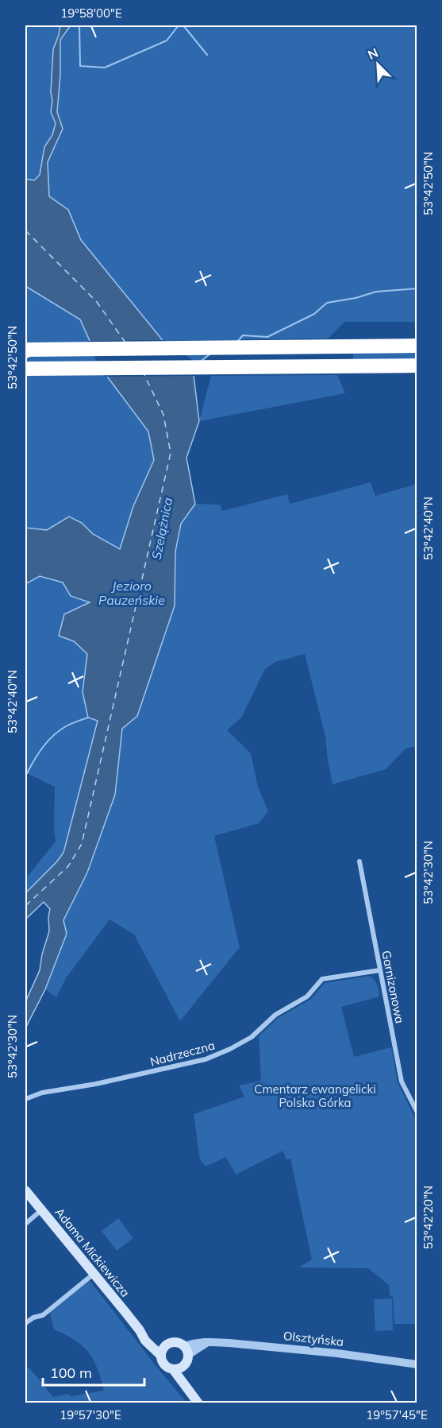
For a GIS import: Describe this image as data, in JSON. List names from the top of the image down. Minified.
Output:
{"streets":{"main road":["Adama Mickiewicza"],"street":["Garnizonowa","Nadrzeczna","Olsztyńska"]},"crossings":[["Garnizonowa","Nadrzeczna"],["Adama Mickiewicza","Olsztyńska"]],"water":["Szelążnica","Jezioro Pauzeńskie"],"parks":["Cmentarz ewangelicki Polska Górka"],"scale_bar":"100 m","north":"top left","coordinates":["19°58'00\"E","53°42'50\"N","53°42'40\"N","53°42'30\"N","53°42'20\"N","19°57'30\"E","19°57'45\"E"]}
